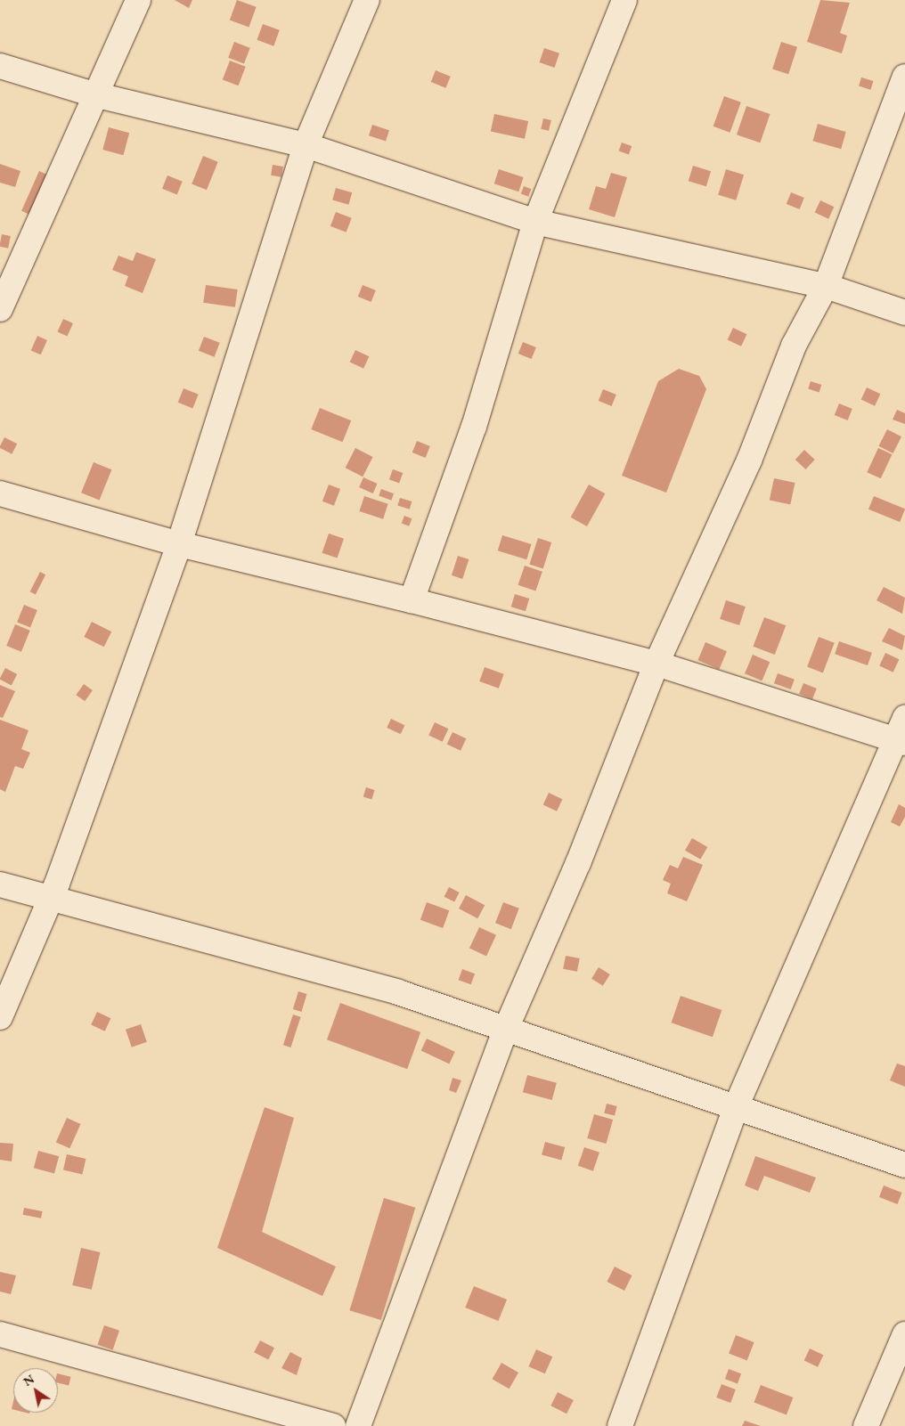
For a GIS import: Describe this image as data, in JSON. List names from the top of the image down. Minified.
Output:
{"north":"top left"}
